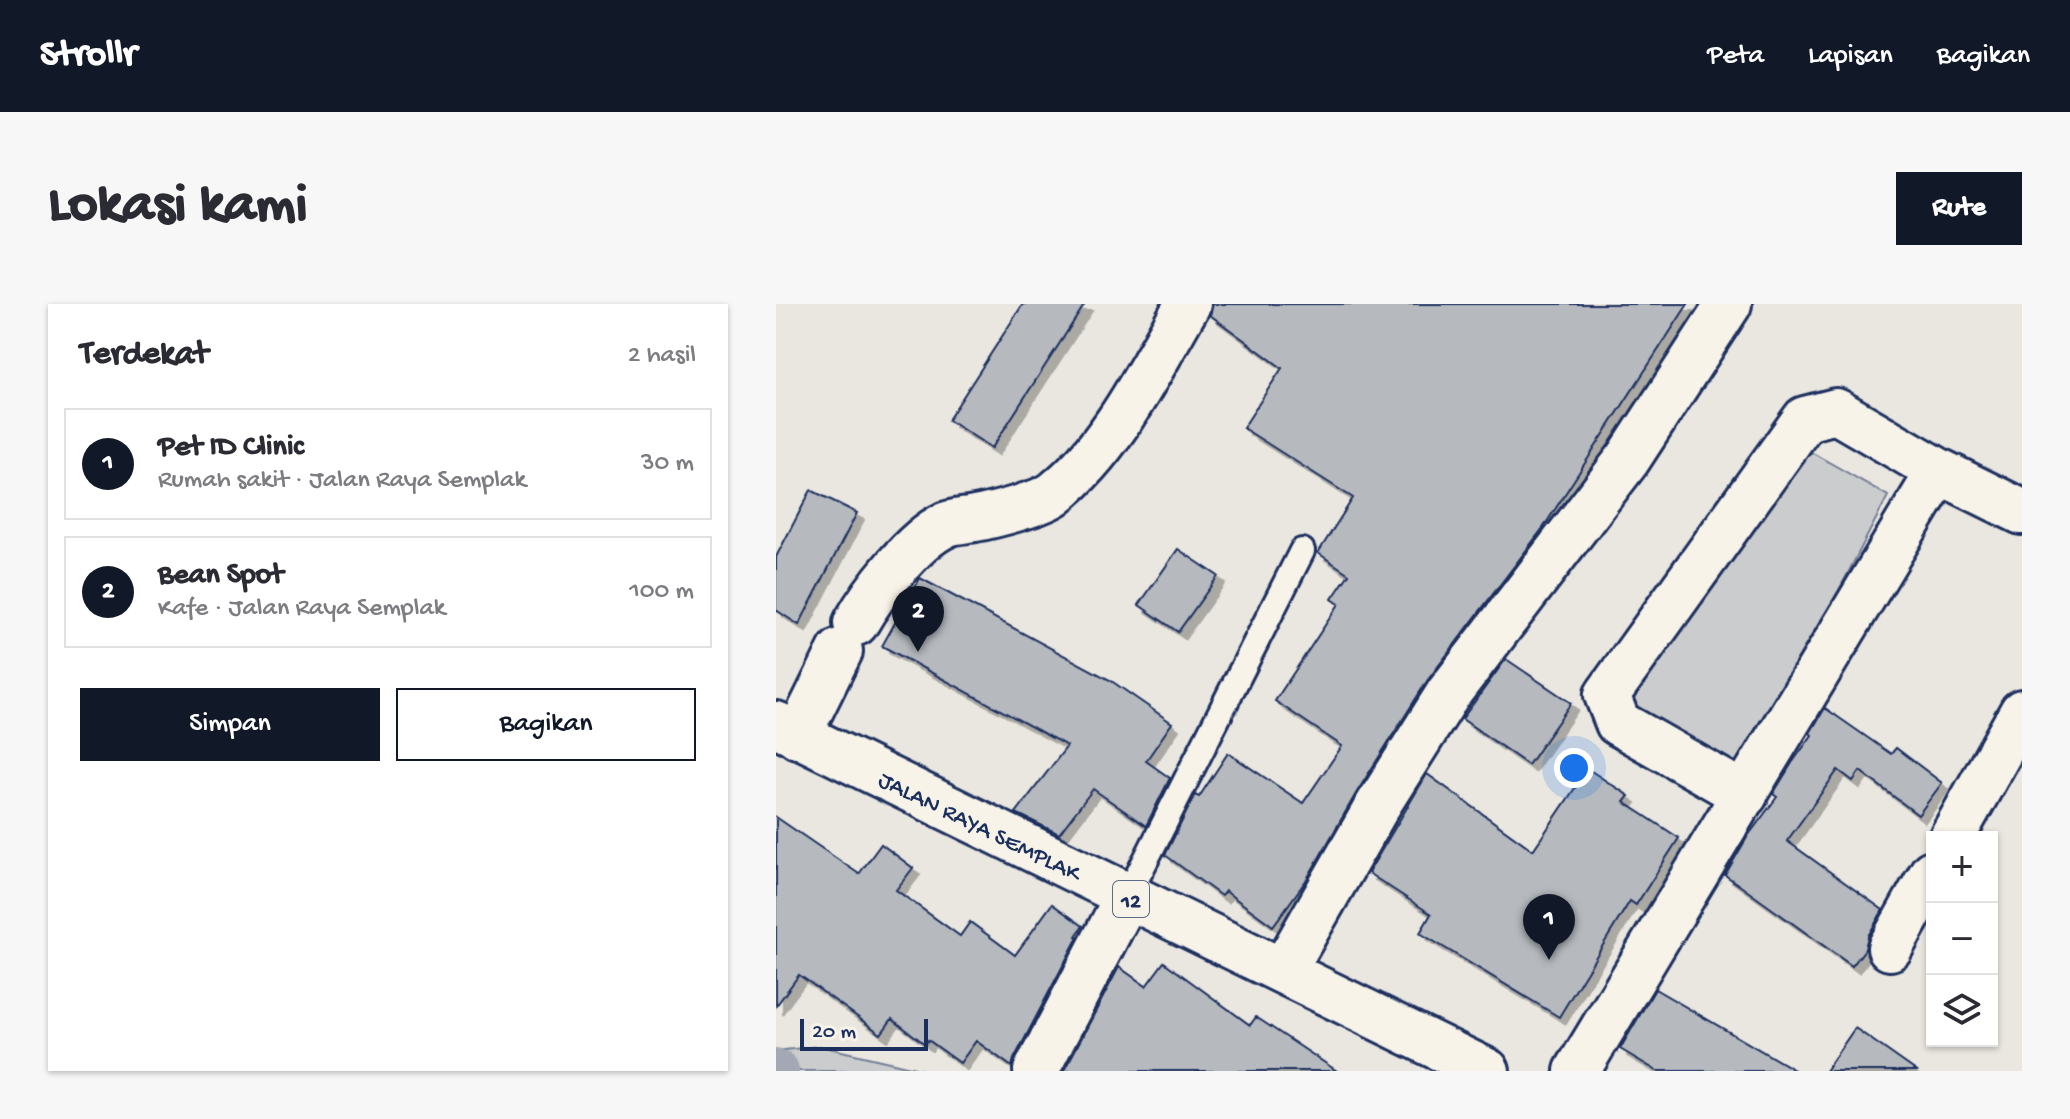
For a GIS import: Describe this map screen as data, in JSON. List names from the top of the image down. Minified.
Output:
{"streets":{"street":["JALAN RAYA SEMPLAK","12"]},"scale_bar":"20 m","page":{"header":"Strollr","nav":["Peta","Lapisan","Bagikan"],"buttons":["Rute",["Simpan","Bagikan"]],"title":"Lokasi kami","heading":["Terdekat","2 hasil"],"list":[{"mark":"1","name":"Pet ID Clinic","note":"Rumah sakit · Jalan Raya Semplak","value":"30 m"},{"mark":"2","name":"Bean Spot","note":"Kafe · Jalan Raya Semplak","value":"100 m"}],"pins":["2","1"],"map_buttons":["+","−"],"scale":"20 m"}}
